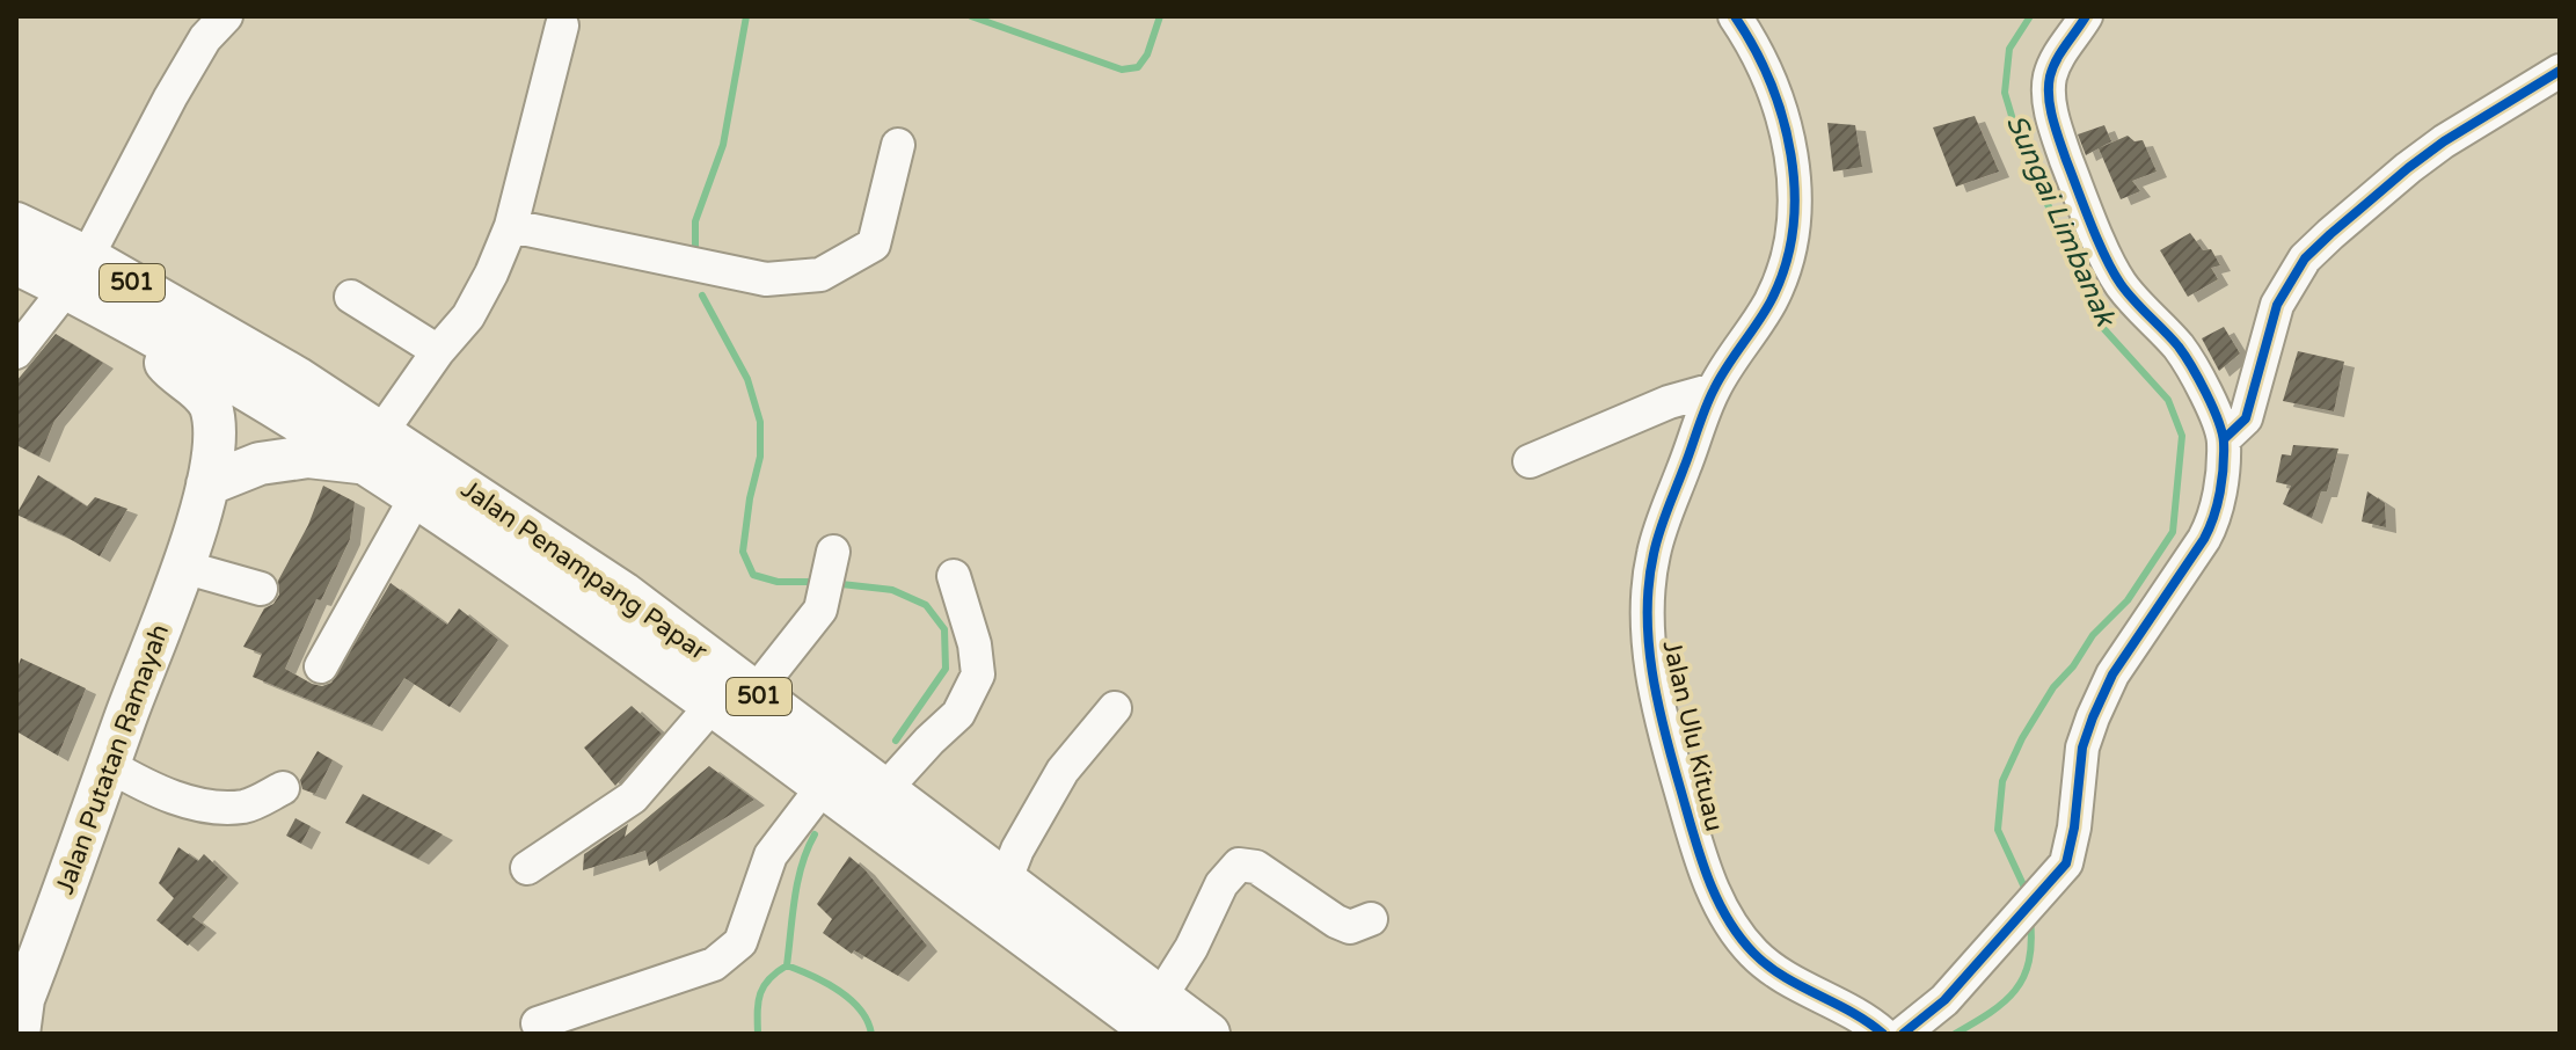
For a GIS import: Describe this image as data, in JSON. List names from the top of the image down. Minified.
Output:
{"streets":{"main road":["501","Jalan Penampang Papar","Jalan Putatan Ramayah"],"street":["Jalan Ulu Kituau"]},"water":["Sungai Limbanak"]}
